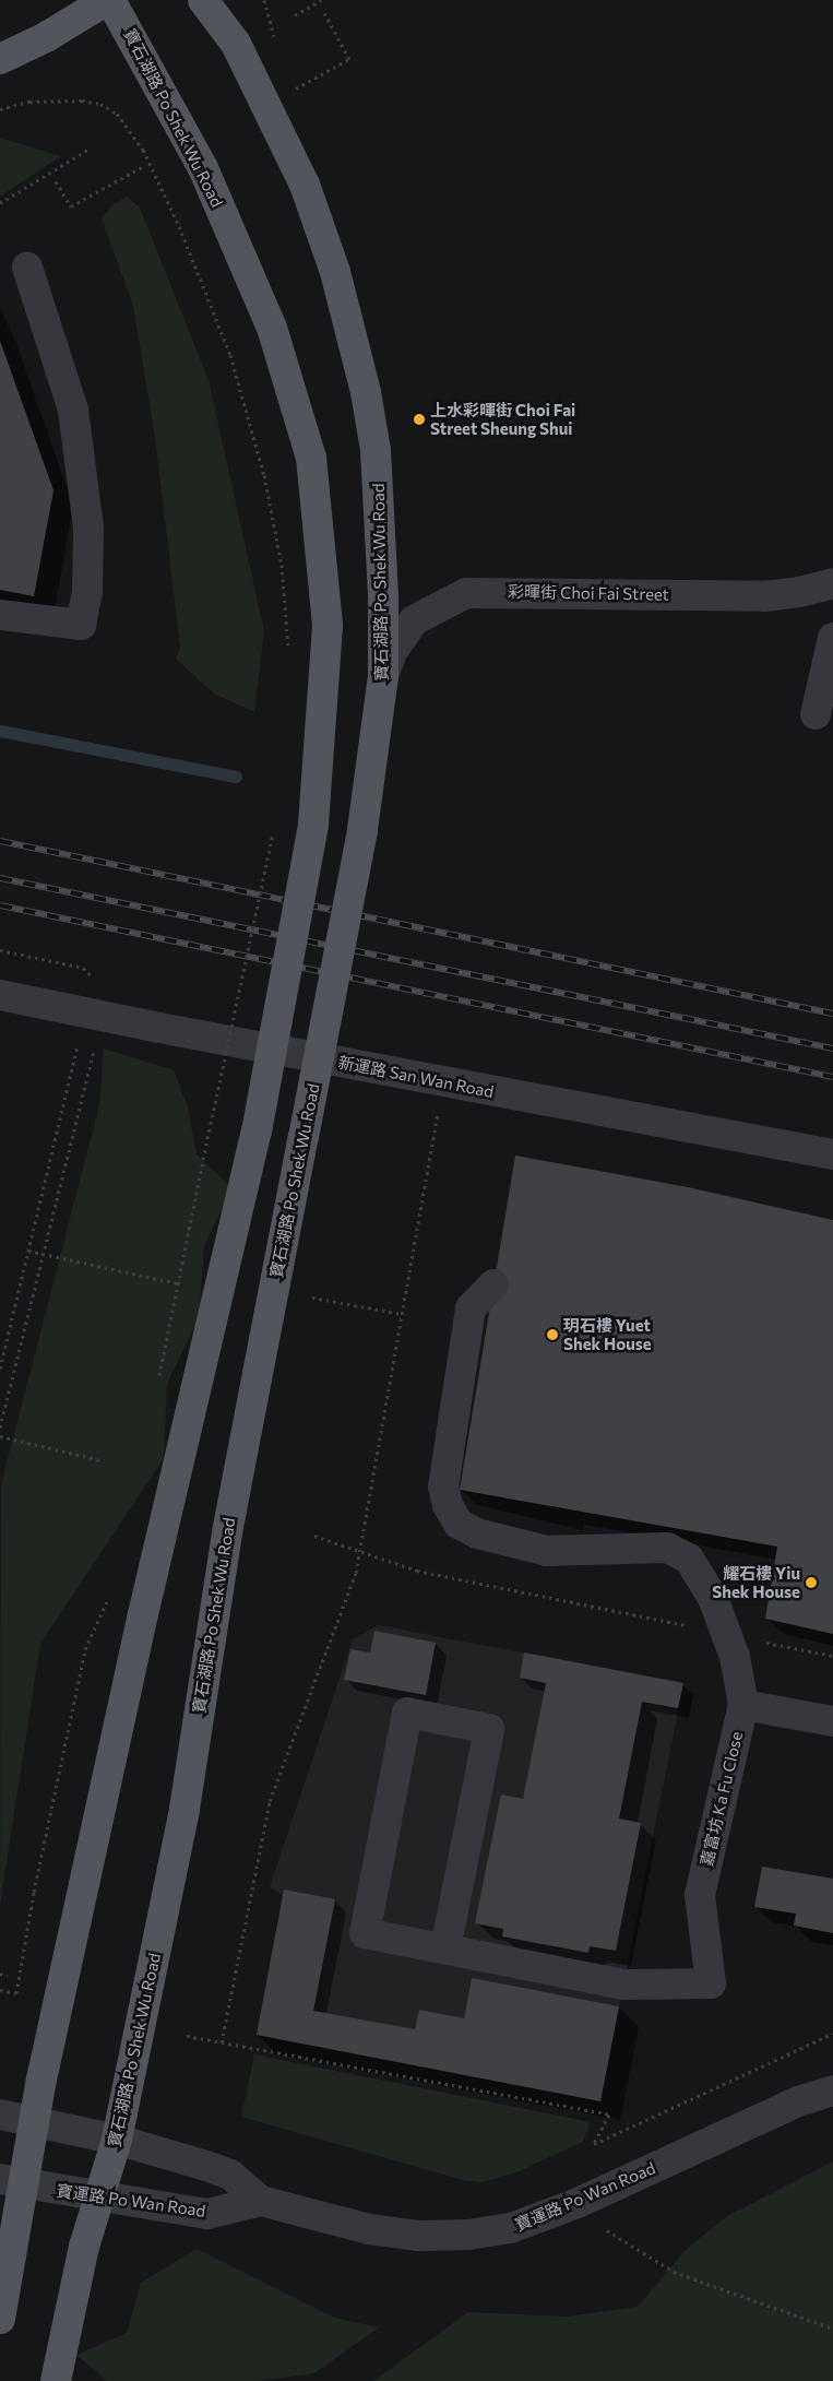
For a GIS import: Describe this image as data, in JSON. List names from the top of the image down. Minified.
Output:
{"streets":{"main road":["寶石湖路 Po Shek Wu Road"],"street":["彩暉街 Choi Fai Street","新運路 San Wan Road","嘉富坊 Ka Fu Close","寶運路 Po Wan Road"]},"crossings":[["寶石湖路 Po Shek Wu Road","彩暉街 Choi Fai Street"],["寶石湖路 Po Shek Wu Road","寶運路 Po Wan Road"]],"places":["上水彩暉街 Choi Fai Street Sheung Shui","玥石樓 Yuet Shek House","耀石樓 Yiu Shek House"]}
